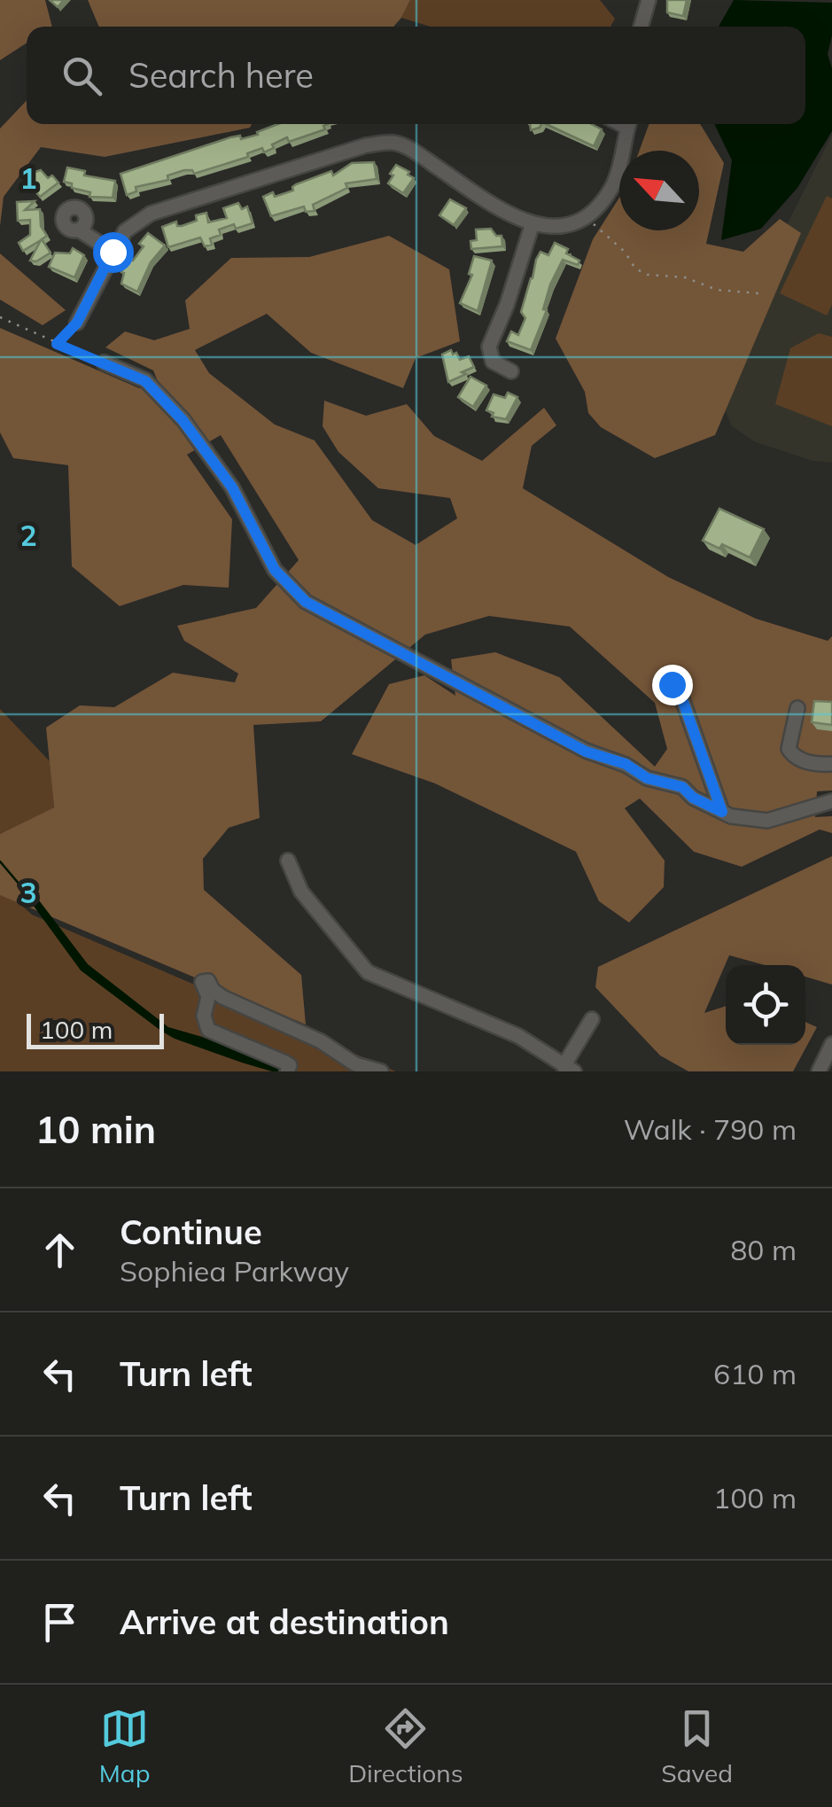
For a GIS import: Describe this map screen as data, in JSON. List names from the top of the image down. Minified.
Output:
{"scale_bar":"100 m","north":"top left","page":{"search":"Search here","scale":"100 m","heading":["10 min","Walk · 790 m"],"list":[["Continue","Sophiea Parkway","80 m"],["Turn left","610 m"],["Turn left","100 m"],"Arrive at destination"],"nav":["Map","Directions","Saved"]},"grid":{"rows":["1","2","3"]}}
